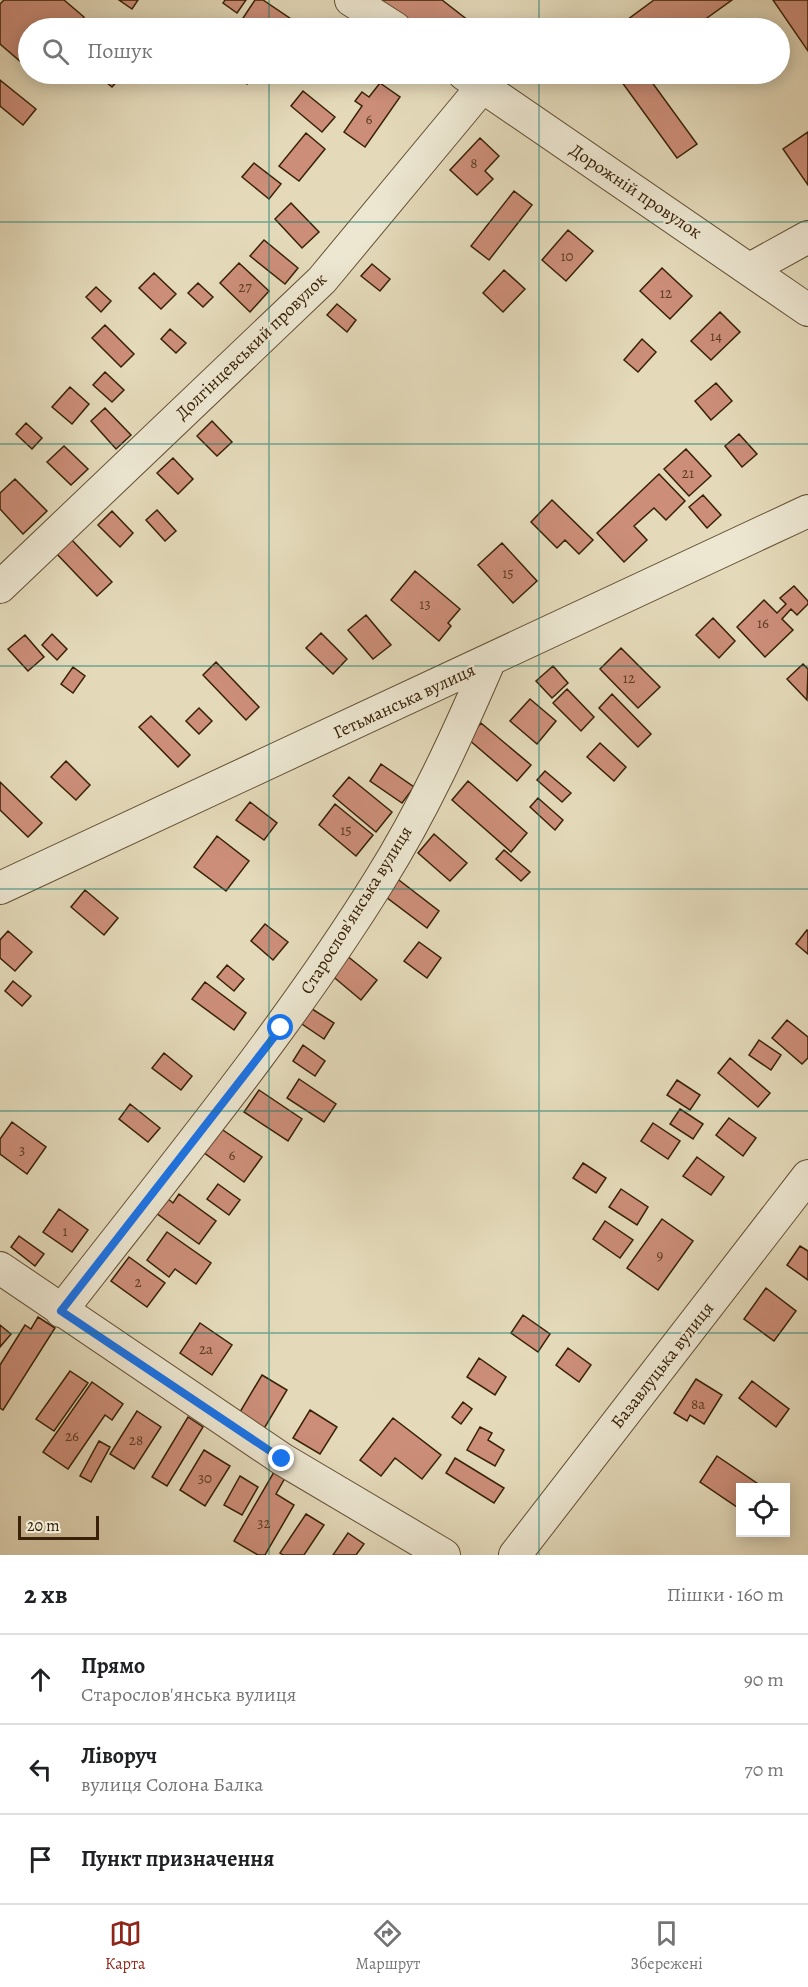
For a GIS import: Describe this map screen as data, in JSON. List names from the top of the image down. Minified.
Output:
{"streets":{"street":["Дорожній провулок","Долгінцевський провулок","Гетьманська вулиця","Старослов'янська вулиця","Базавлуцька вулиця"]},"crossings":[["Гетьманська вулиця","Старослов'янська вулиця"]],"house_numbers":["6","8","10","27","12","14","21","15","13","16","12","15","3","6","1","9","2","2а","8а","26","28","30","32"],"scale_bar":"20 m","page":{"search":"Пошук","scale":"20 m","heading":["2 хв","Пішки · 160 m"],"list":[["Прямо","Старослов'янська вулиця","90 m"],["Ліворуч","вулиця Солона Балка","70 m"],"Пункт призначення"],"nav":["Карта","Маршрут","Збережені"]}}
